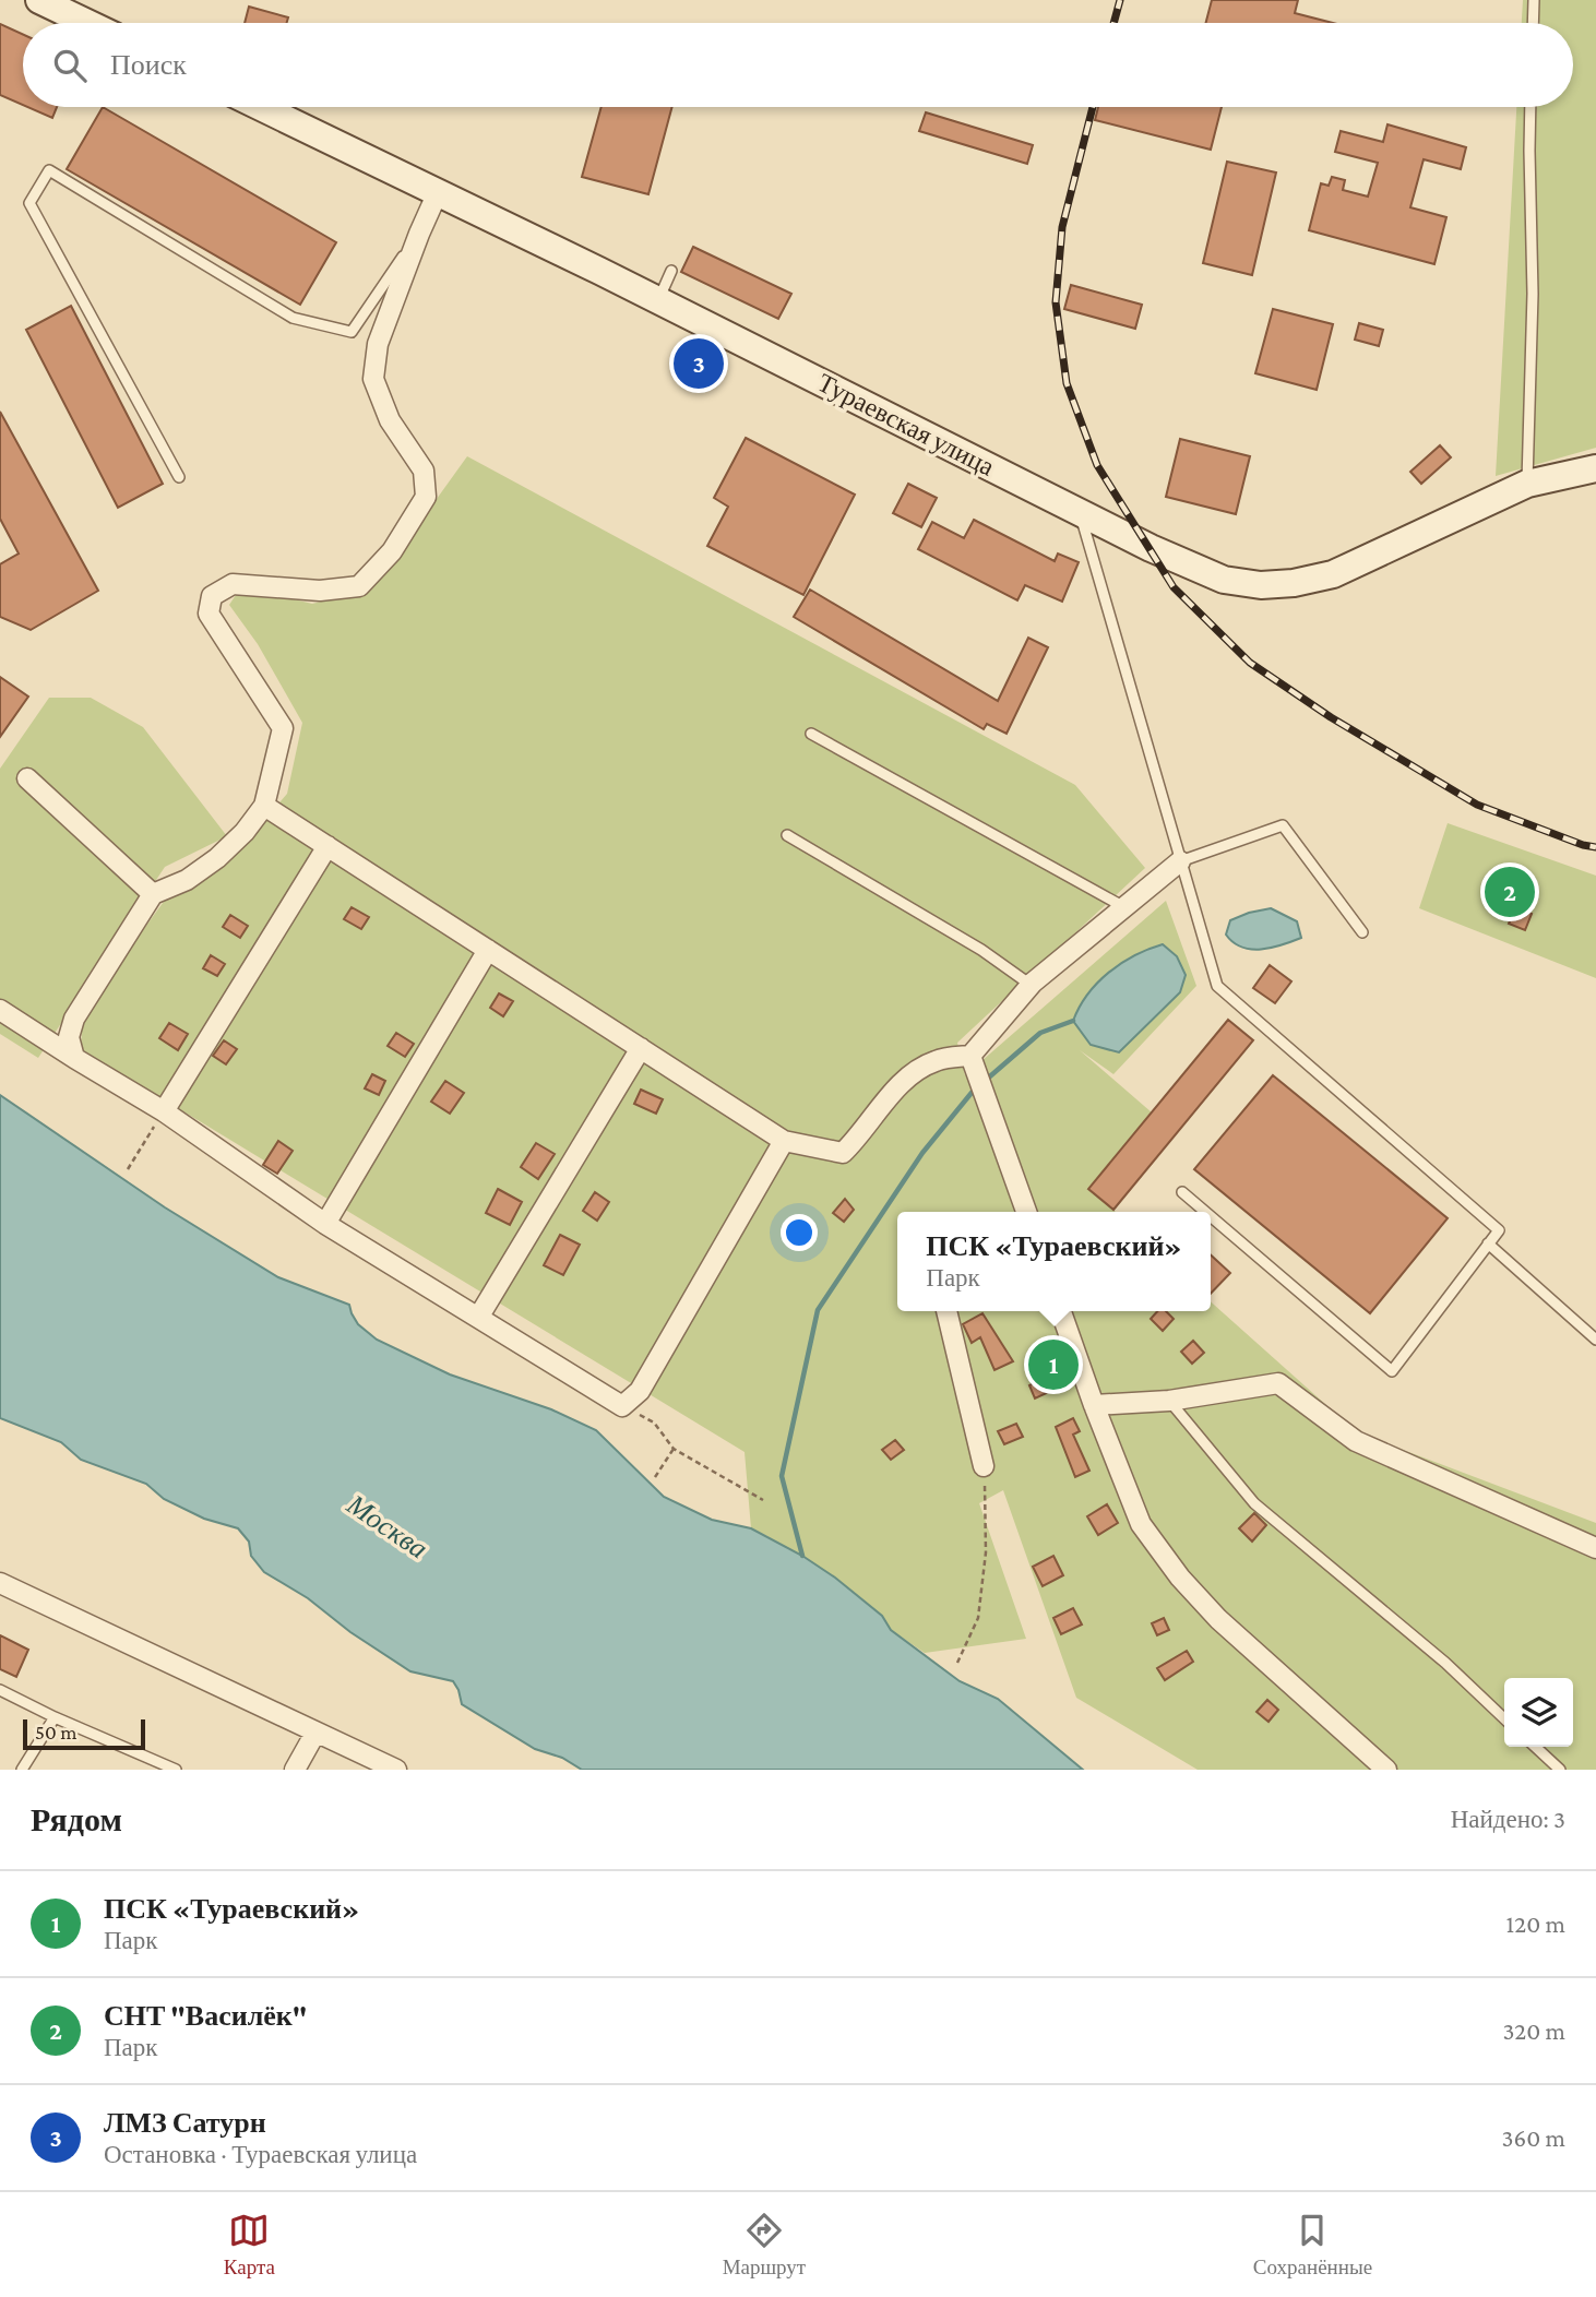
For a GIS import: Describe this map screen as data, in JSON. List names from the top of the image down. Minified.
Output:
{"streets":{"main road":["Тураевская улица"]},"water":["Москва"],"scale_bar":"50 m","page":{"search":"Поиск","pins":["3","2","1"],"popup":["ПСК «Тураевский»","Парк"],"scale":"50 m","heading":["Рядом","Найдено: 3"],"list":[{"mark":"1","name":"ПСК «Тураевский»","note":"Парк","value":"120 m"},{"mark":"2","name":"СНТ \"Василёк\"","note":"Парк","value":"320 m"},{"mark":"3","name":"ЛМЗ Сатурн","note":"Остановка · Тураевская улица","value":"360 m"}],"nav":["Карта","Маршрут","Сохранённые"]}}
